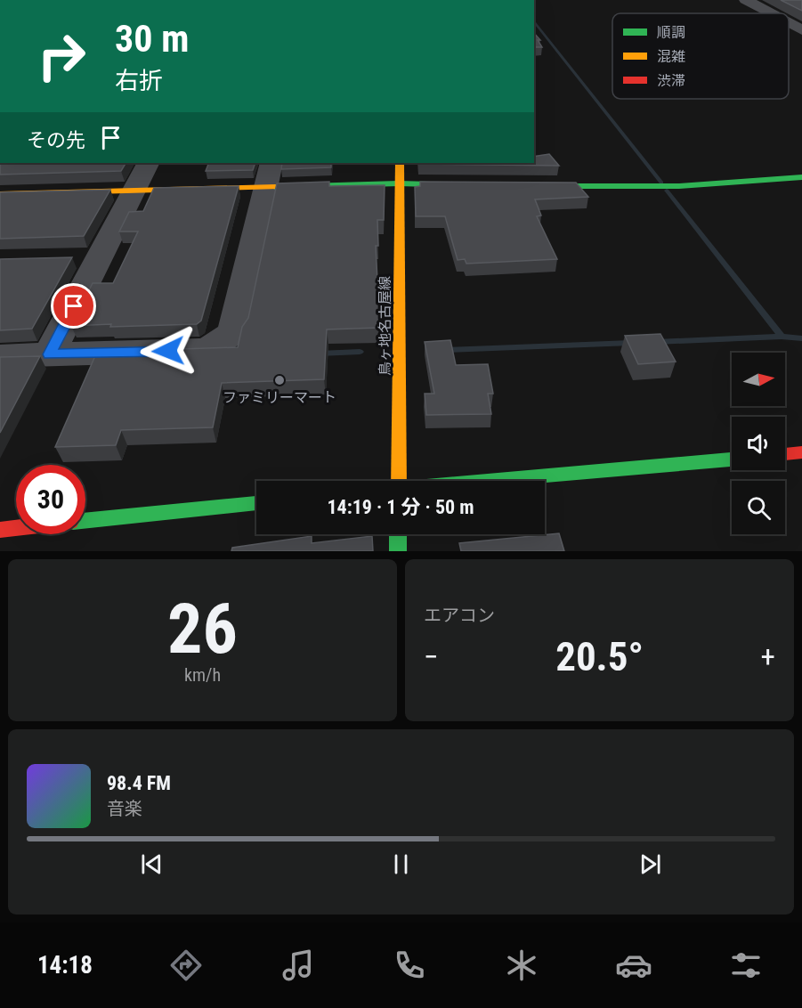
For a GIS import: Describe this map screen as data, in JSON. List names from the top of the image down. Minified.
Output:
{"streets":{"street":["鳥ヶ地名古屋線"]},"places":["ファミリーマート"],"legend":["順調","混雑","渋滞"],"north":"right","page":{"turn":["30 m","右折"],"then":"その先","limit":"30","trip":"14:19 · 1 分 · 50 m","tile":[["26","km/h"],"エアコン"],"heat":["−","20.5°","+"],"song":["98.4 FM","音楽"],"tabs":"14:18"}}
